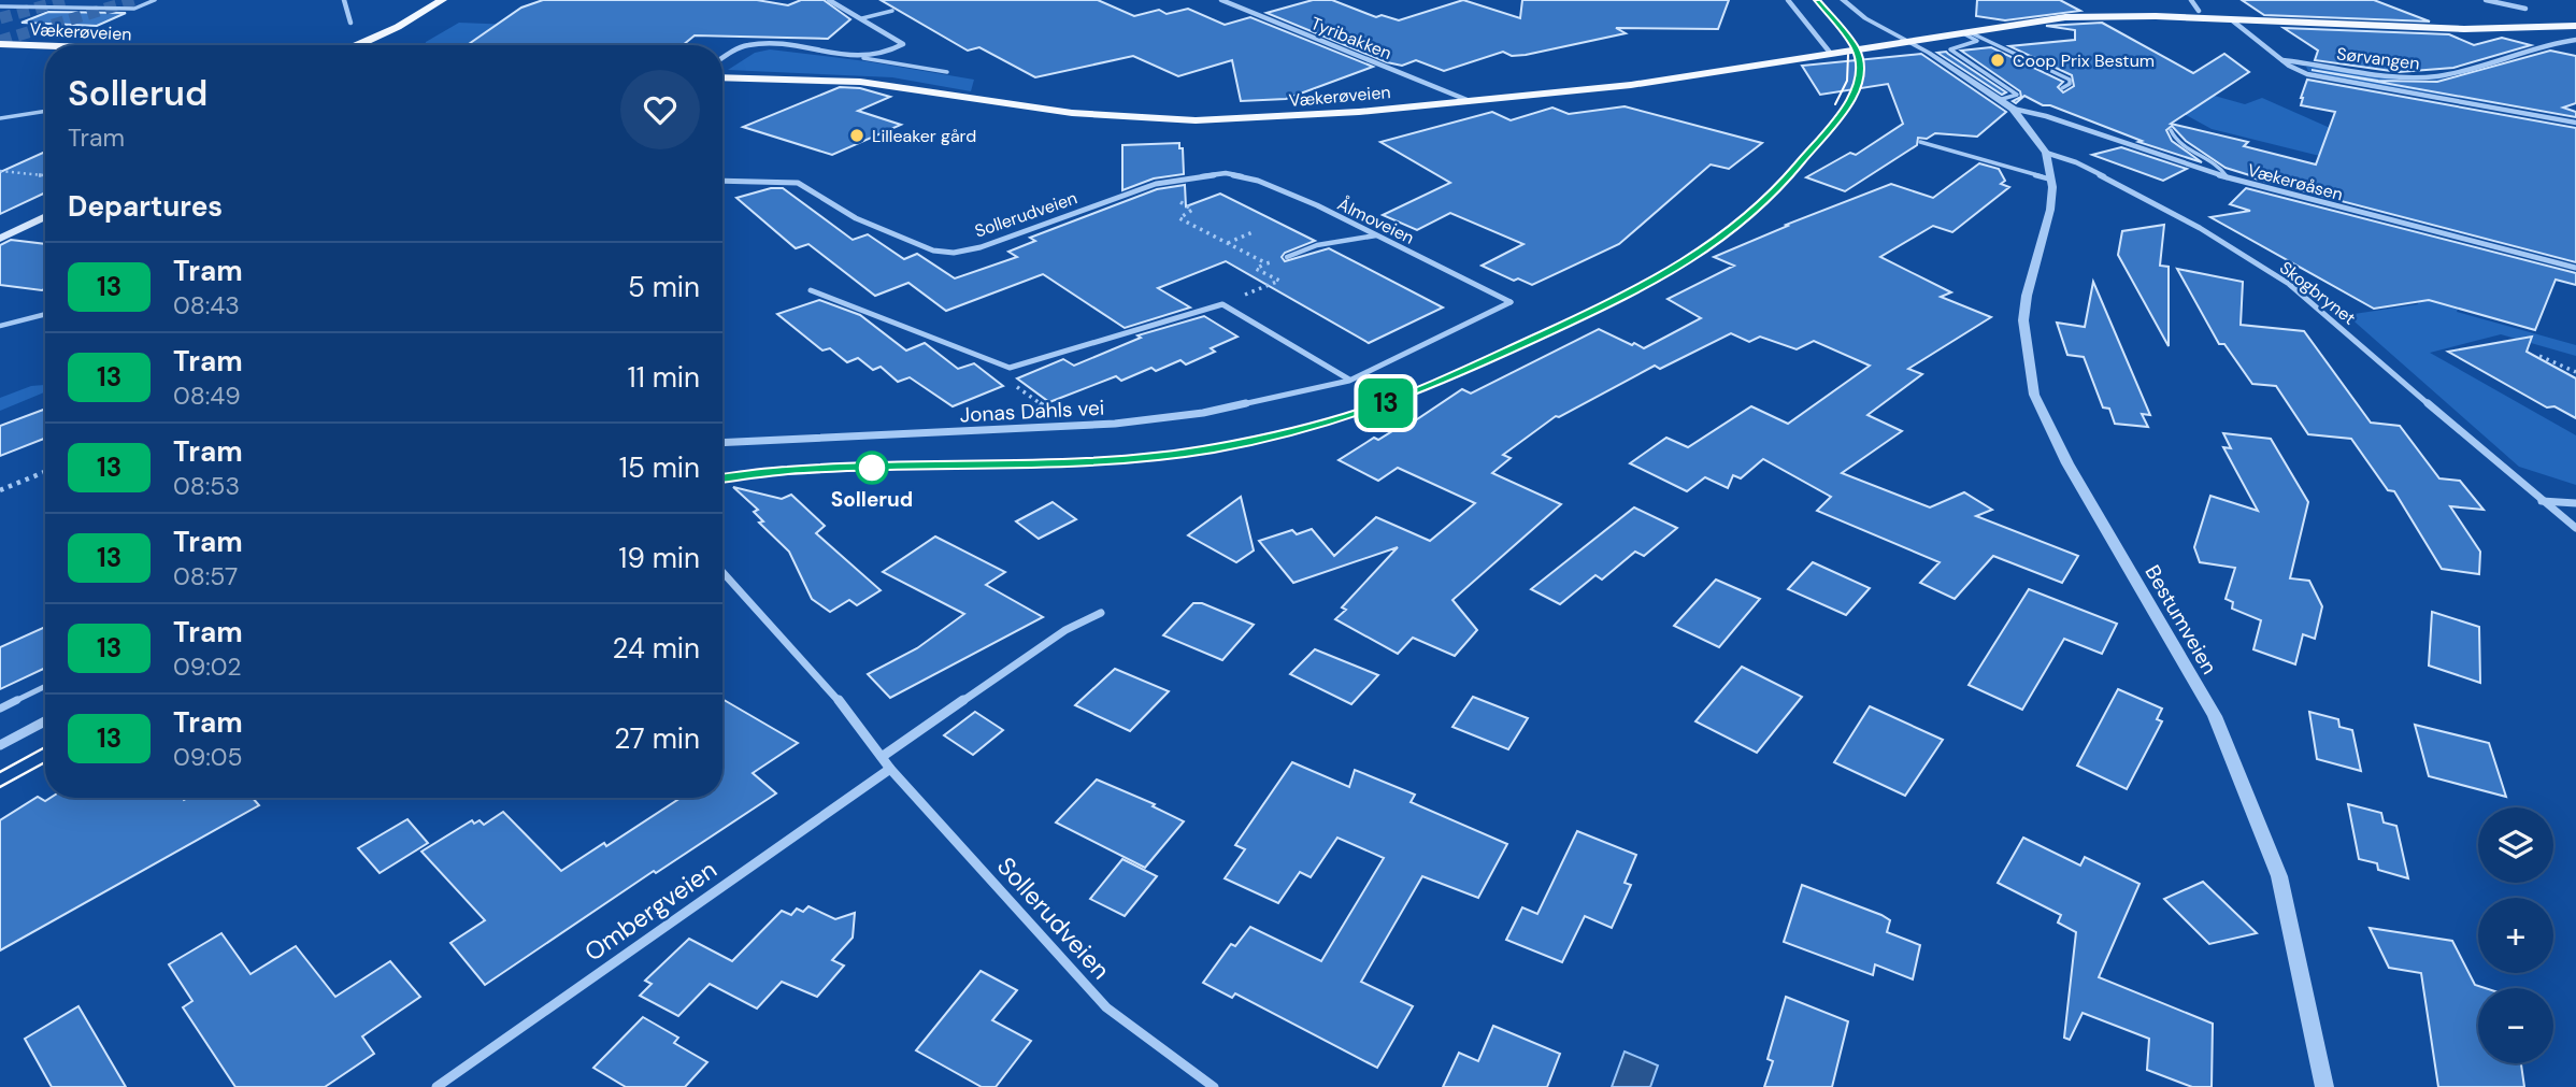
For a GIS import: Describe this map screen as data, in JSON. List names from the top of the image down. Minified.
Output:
{"streets":{"main road":["Vækerøveien"],"street":["Tyribakken","Sørvangen","Vækerøåsen","Sollerudveien","Ålmoveien","Skogbrynet","Jonas Dahls vei","Bestumveien","Ombergveien"]},"crossings":[["Vækerøveien","Tyribakken"],["Vækerøveien","Bestumveien"],["Vækerøåsen","Bestumveien"],["Sollerudveien","Ålmoveien"],["Sollerudveien","Ombergveien"],["Ålmoveien","Jonas Dahls vei"],["Skogbrynet","Bestumveien"]],"places":["Coop Prix Bestum","Lilleaker gård","Sollerud"],"lines":["tram line 13"],"page":{"on_map":"13","heading":[["Sollerud","Tram"],"Departures"],"list":[{"mark":"13","name":"Tram","note":"08:43","value":"5 min"},{"mark":"13","name":"Tram","note":"08:49","value":"11 min"},{"mark":"13","name":"Tram","note":"08:53","value":"15 min"},{"mark":"13","name":"Tram","note":"08:57","value":"19 min"},{"mark":"13","name":"Tram","note":"09:02","value":"24 min"},{"mark":"13","name":"Tram","note":"09:05","value":"27 min"}],"map_buttons":["+","−"]}}
